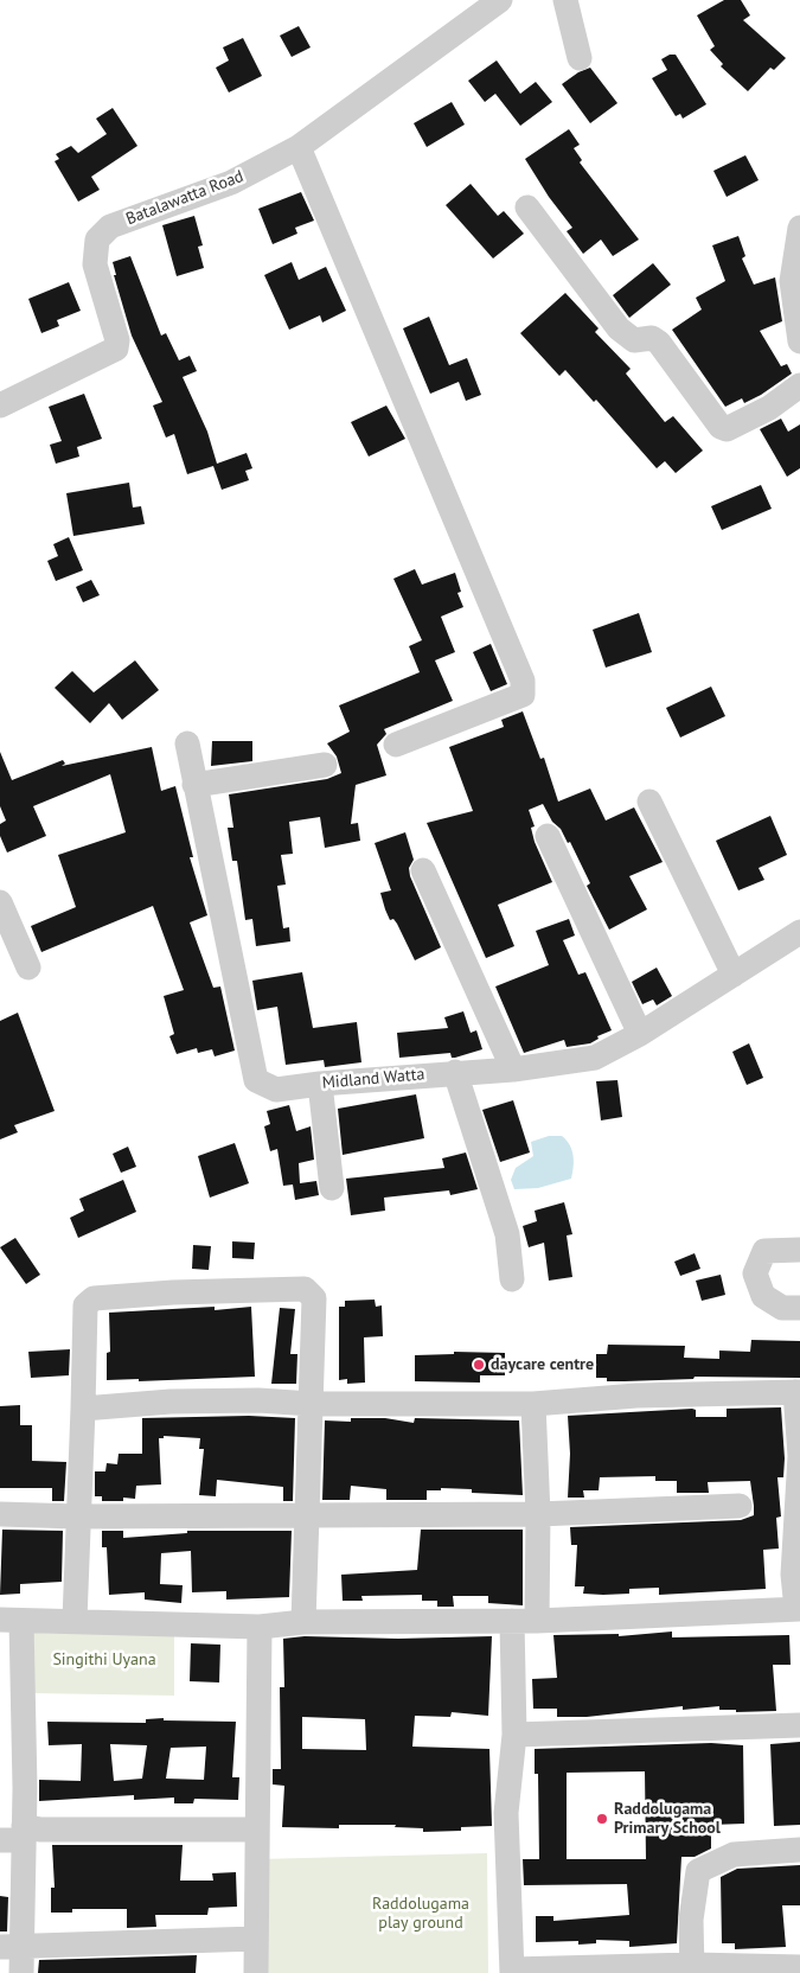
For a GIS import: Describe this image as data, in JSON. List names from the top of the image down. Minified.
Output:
{"streets":{"street":["Batalawatta Road","Midland Watta"]},"parks":["Singithi Uyana","Raddolugama play ground"],"places":["daycare centre","Raddolugama Primary School"]}
